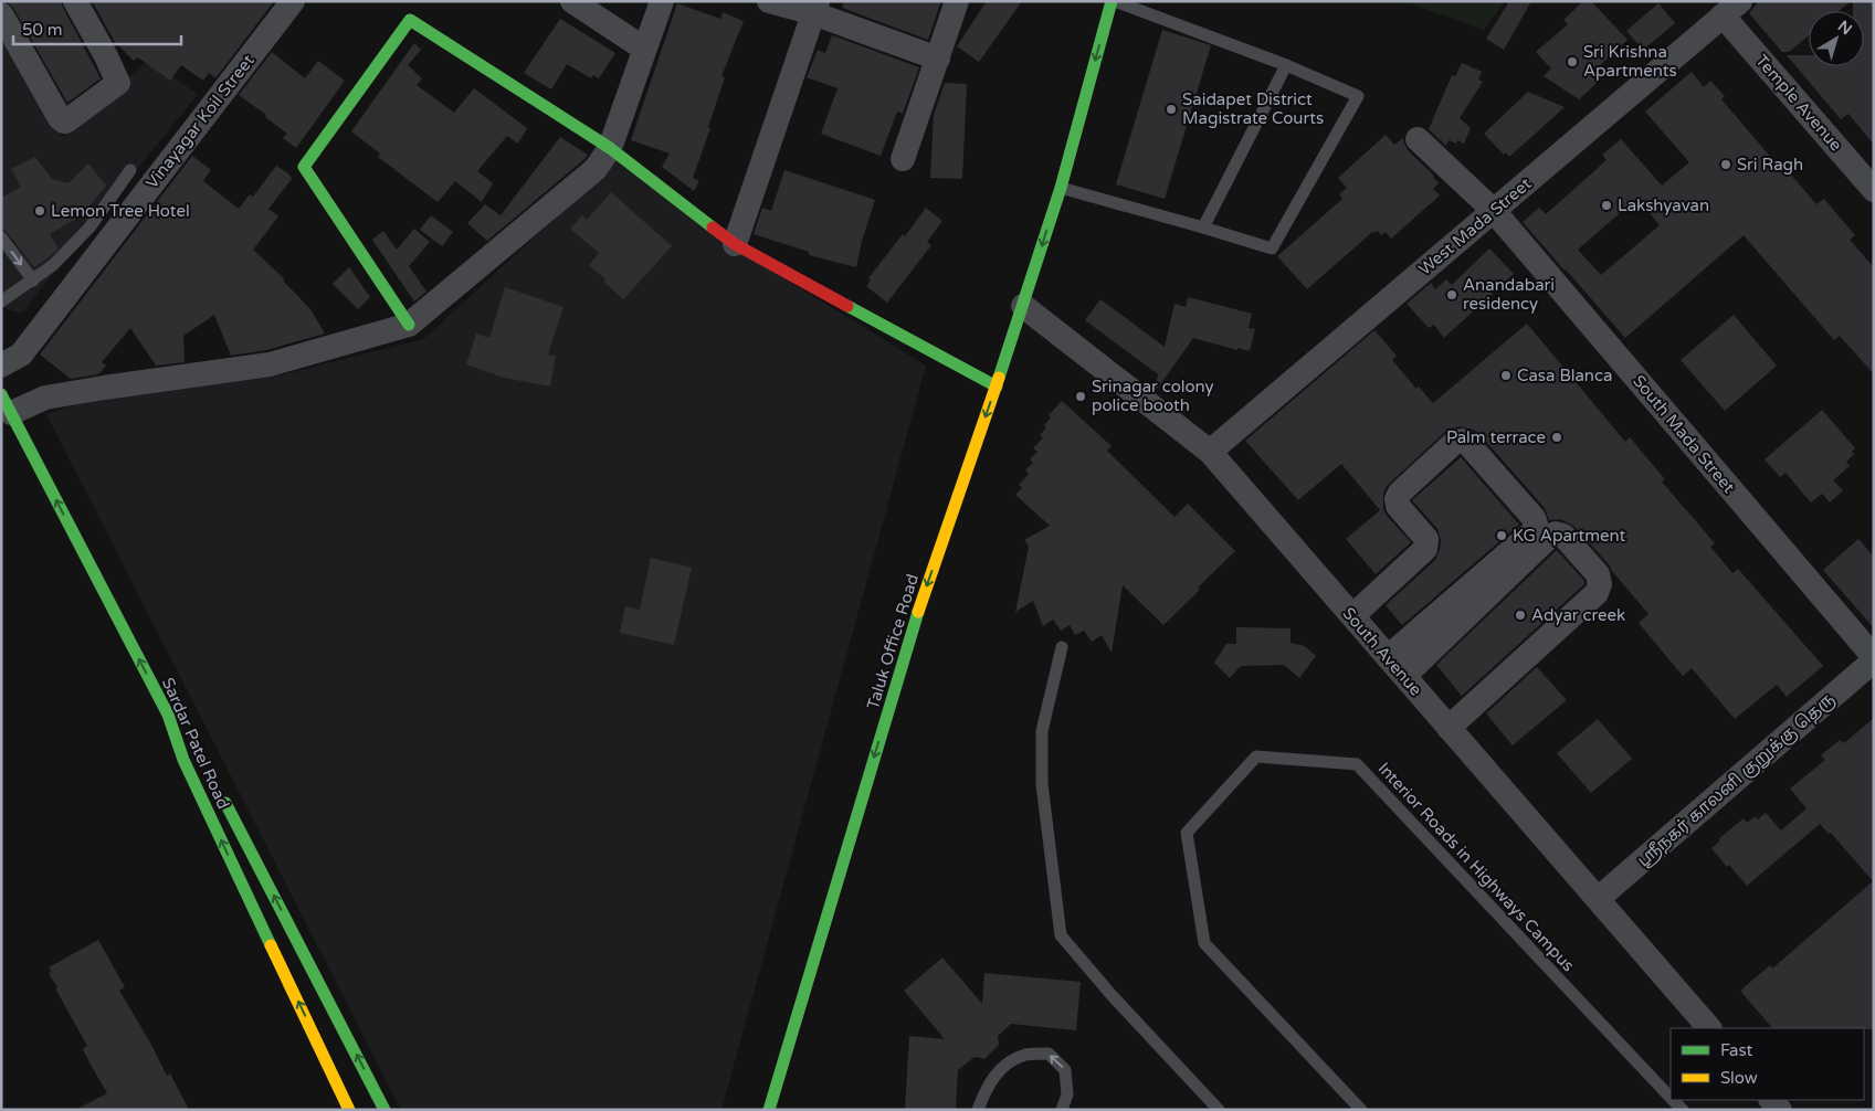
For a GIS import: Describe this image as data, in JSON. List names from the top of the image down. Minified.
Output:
{"streets":{"main road":["Taluk Office Road","Sardar Patel Road"],"street":["Temple Avenue","Vinayagar Koil Street","West Mada Street","South Mada Street","South Avenue","ஸ்ரீநகர் காலனி குறுக்கு தெரு"],"lane":["Interior Roads in Highways Campus"]},"crossings":[["Temple Avenue","West Mada Street"],["West Mada Street","South Mada Street"],["West Mada Street","South Avenue"],["South Mada Street","ஸ்ரீநகர் காலனி குறுக்கு தெரு"],["Taluk Office Road","South Avenue"],["South Avenue","ஸ்ரீநகர் காலனி குறுக்கு தெரு"]],"one_way":["Taluk Office Road"],"places":["Sri Krishna Apartments","Saidapet District Magistrate Courts","Sri Ragh","Lakshyavan","Lemon Tree Hotel","Anandabari residency","Casa Blanca","Srinagar colony police booth","Palm terrace","KG Apartment","Adyar creek"],"legend":["Fast","Slow"],"scale_bar":"50 m","north":"top right"}
